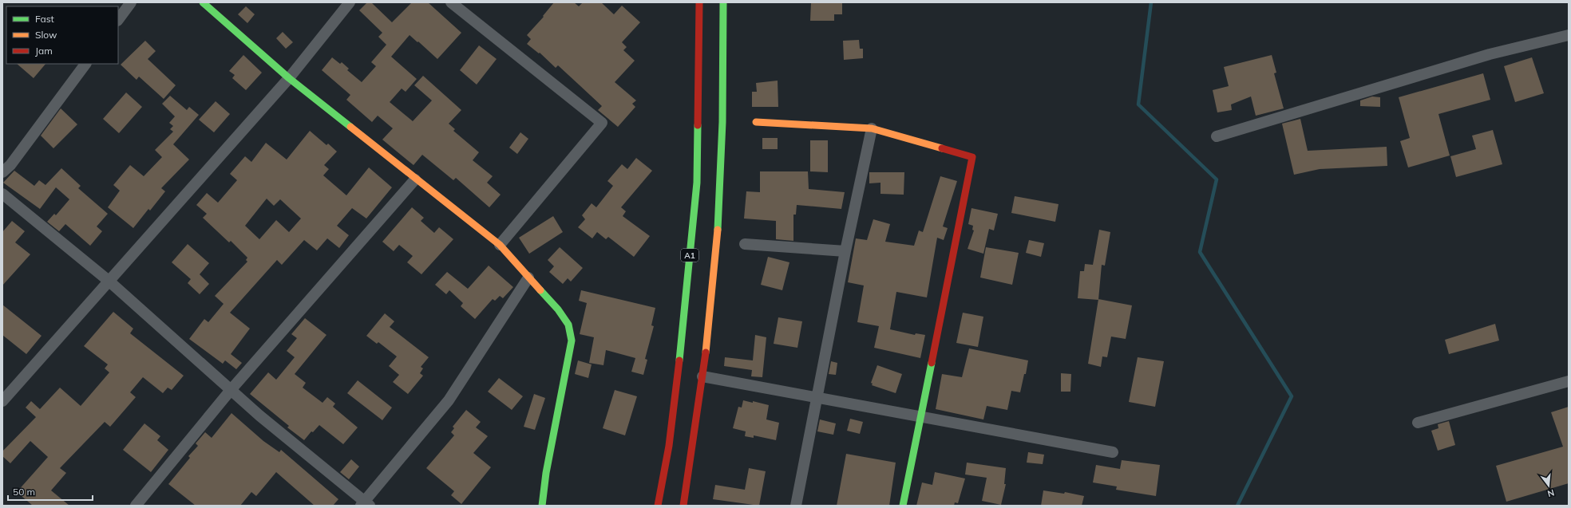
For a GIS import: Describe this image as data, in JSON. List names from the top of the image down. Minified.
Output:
{"streets":{"street":["A1"]},"legend":["Fast","Slow","Jam"],"scale_bar":"50 m","north":"bottom"}
